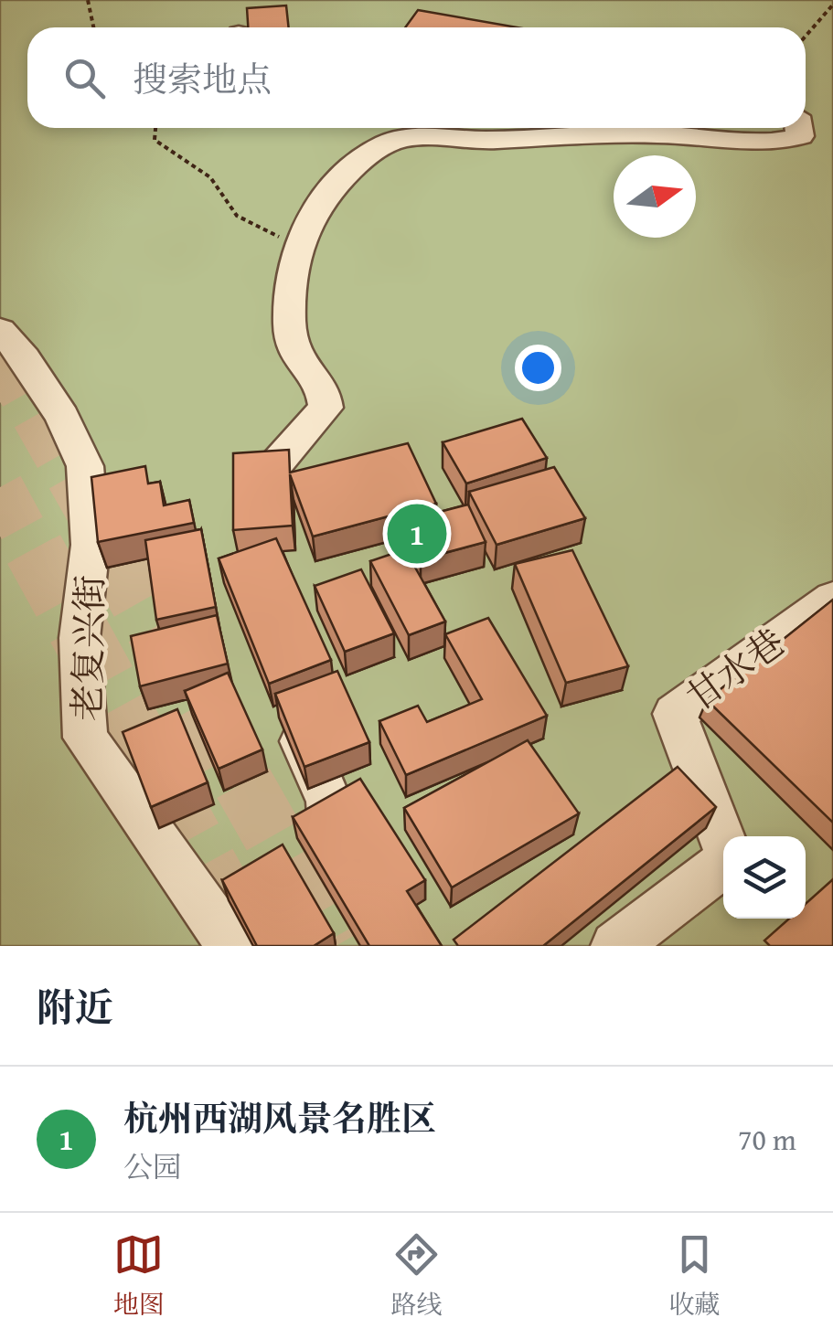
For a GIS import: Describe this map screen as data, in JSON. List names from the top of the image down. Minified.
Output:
{"streets":{"street":["老复兴街","甘水巷"]},"north":"right","page":{"search":"搜索地点","pins":"1","heading":"附近","list":[{"mark":"1","name":"杭州西湖风景名胜区","note":"公园","value":"70 m"}],"nav":["地图","路线","收藏"]}}
